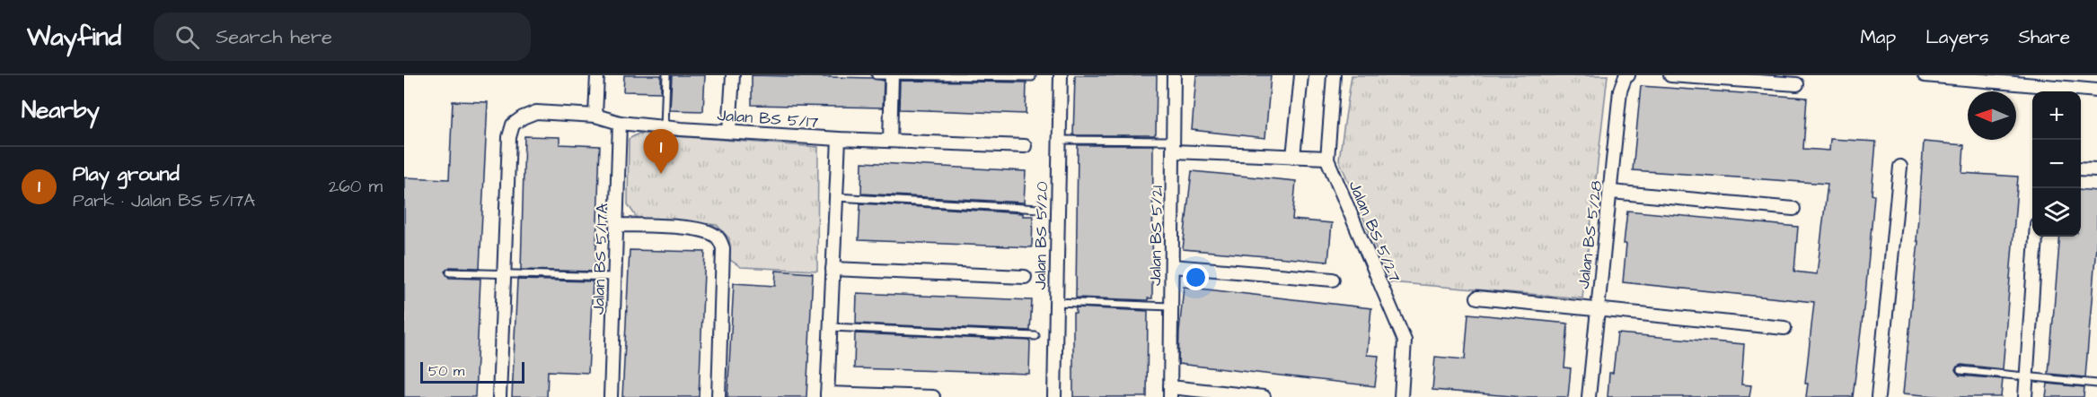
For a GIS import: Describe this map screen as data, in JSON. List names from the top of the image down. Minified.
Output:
{"streets":{"street":["Jalan BS 5/17","Jalan BS 5/27","Jalan BS 5/28","Jalan BS 5/20","Jalan BS 5/21","Jalan BS 5/17A"]},"crossings":[["Jalan BS 5/17","Jalan BS 5/17A"]],"scale_bar":"50 m","north":"left","page":{"header":"Wayfind","search":"Search here","nav":["Map","Layers","Share"],"heading":"Nearby","map_buttons":["+","−"],"pins":"1","list":[{"mark":"1","name":"Play ground","note":"Park · Jalan BS 5/17A","value":"260 m"}],"scale":"50 m"}}
